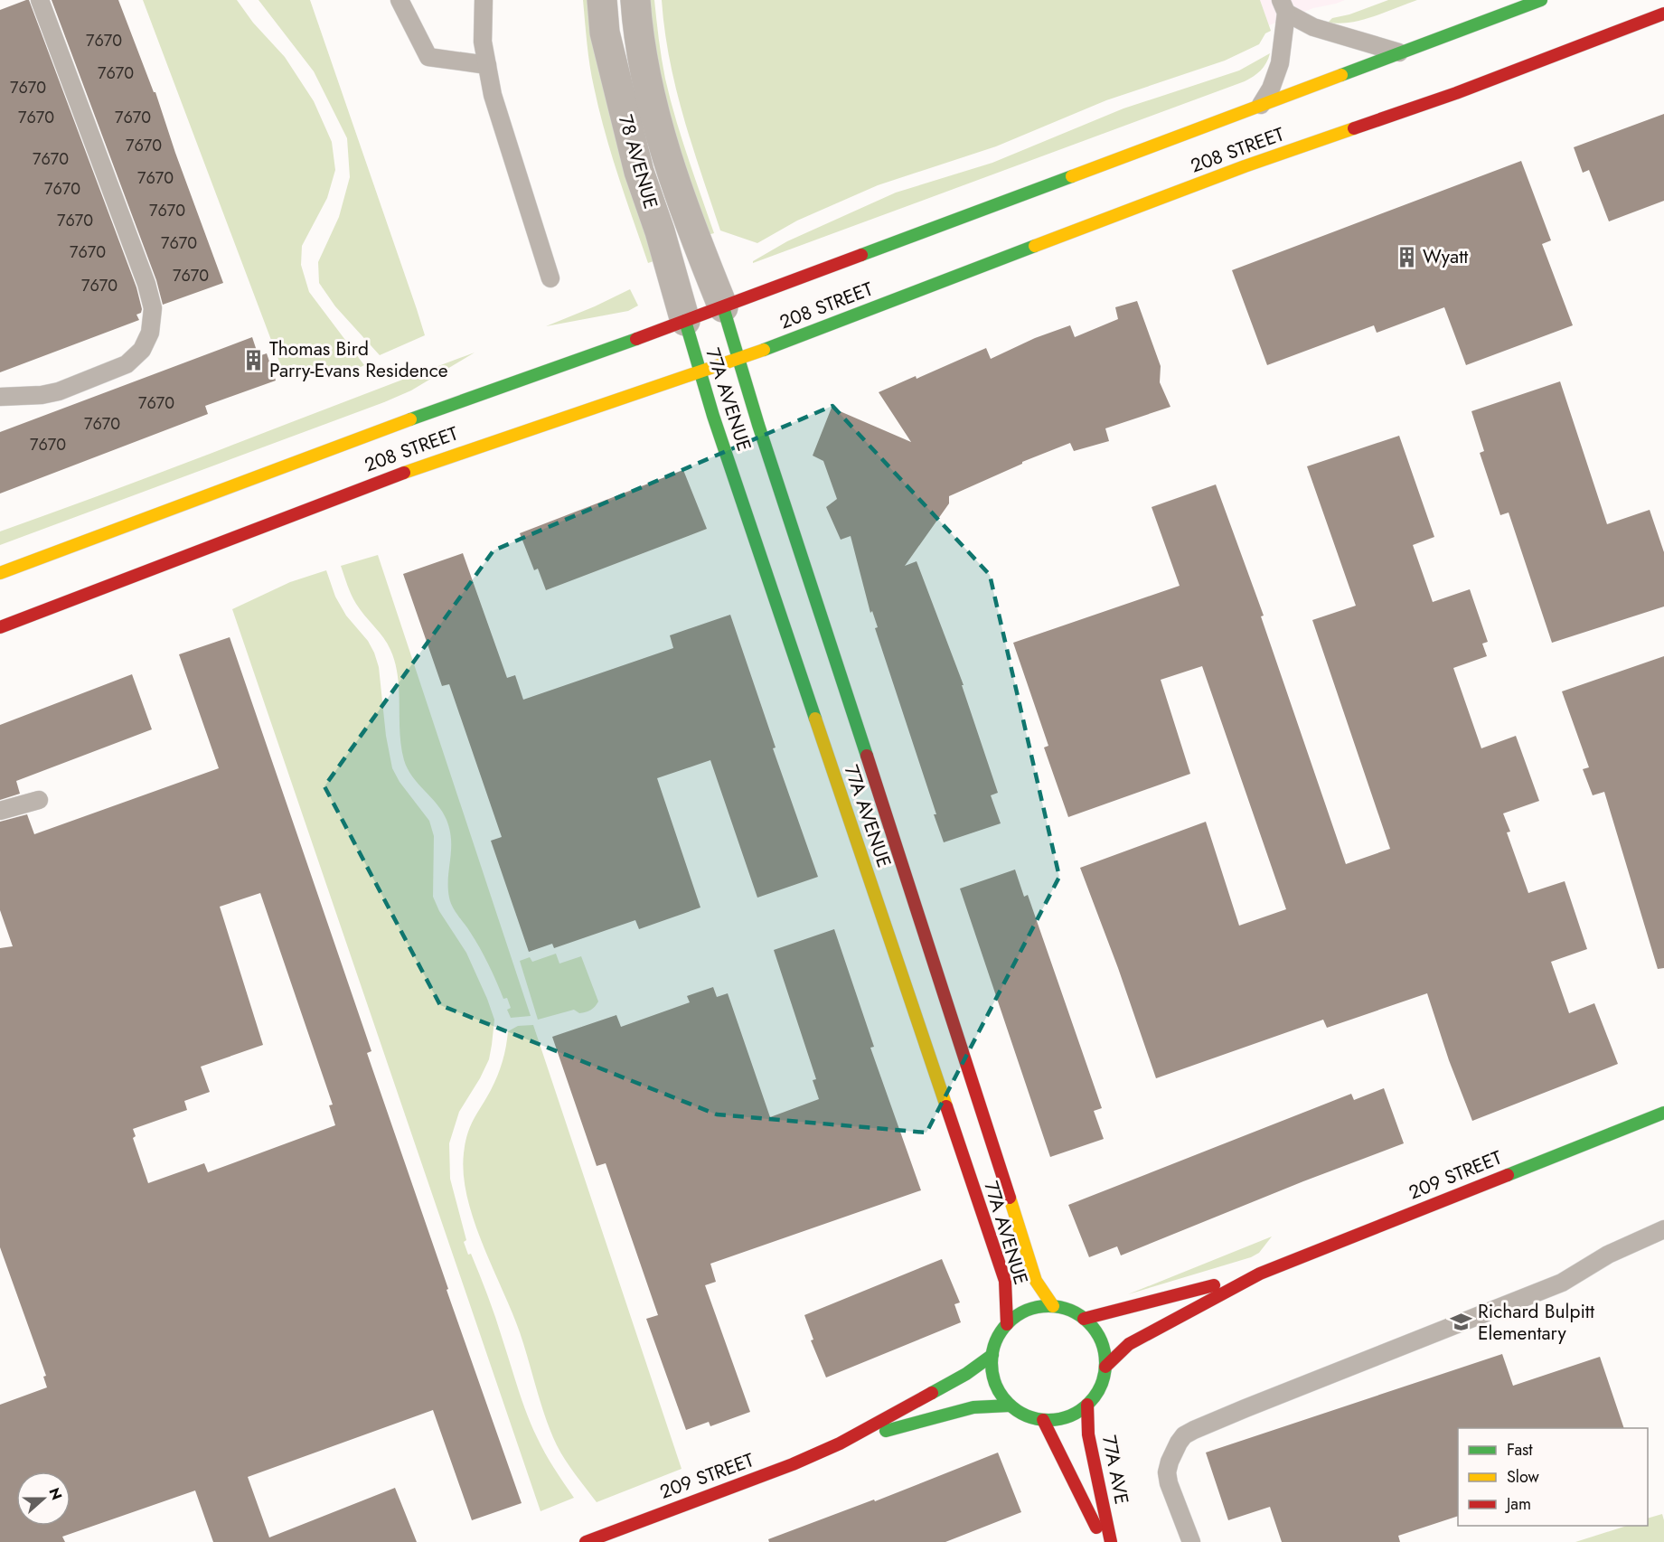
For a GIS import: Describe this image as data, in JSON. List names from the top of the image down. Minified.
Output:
{"streets":{"street":["208 STREET","78 AVENUE","77A AVENUE","209 STREET","77A AVE"]},"crossings":[["208 STREET","78 AVENUE"],["208 STREET","77A AVENUE"],["78 AVENUE","77A AVENUE"],["77A AVENUE","209 STREET"],["77A AVENUE","77A AVE"],["209 STREET","77A AVE"]],"places":{"building":["Wyatt","Thomas Bird Parry-Evans Residence"],"school or university":["Richard Bulpitt Elementary"]},"house_numbers":["7670","7670","7670","7670","7670","7670","7670","7670","7670","7670","7670","7670","7670","7670","7670","7670","7670","7670"],"legend":["Fast","Slow","Jam"],"north":"right"}
